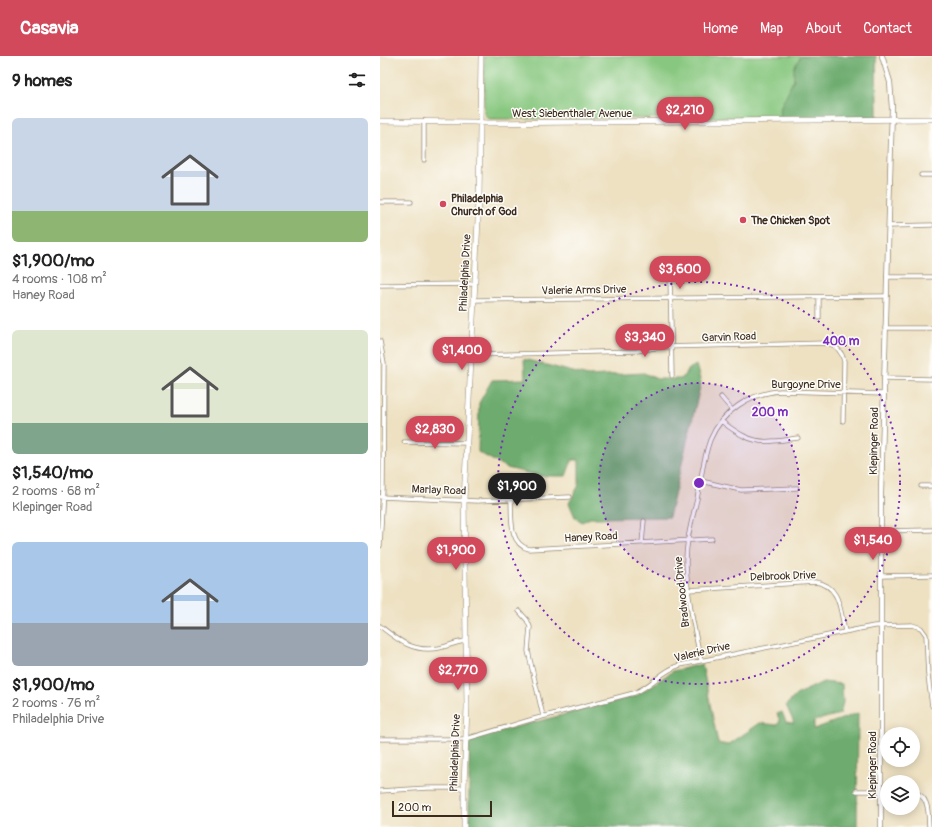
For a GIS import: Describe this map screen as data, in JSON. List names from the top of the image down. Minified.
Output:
{"streets":{"main road":["West Siebenthaler Avenue","Philadelphia Drive"],"street":["Valerie Arms Drive","Garvin Road","Burgoyne Drive","Klepinger Road","Marlay Road","Haney Road","Delbrook Drive","Bradwood Drive","Valerie Drive"]},"crossings":[["West Siebenthaler Avenue","Philadelphia Drive"],["West Siebenthaler Avenue","Klepinger Road"],["Philadelphia Drive","Valerie Arms Drive"],["Philadelphia Drive","Garvin Road"],["Philadelphia Drive","Marlay Road"],["Philadelphia Drive","Valerie Drive"],["Valerie Arms Drive","Klepinger Road"],["Garvin Road","Burgoyne Drive"],["Burgoyne Drive","Klepinger Road"],["Burgoyne Drive","Bradwood Drive"],["Klepinger Road","Valerie Drive"],["Marlay Road","Haney Road"],["Haney Road","Bradwood Drive"],["Delbrook Drive","Bradwood Drive"],["Delbrook Drive","Valerie Drive"],["Bradwood Drive","Valerie Drive"]],"places":["Philadelphia Church of God","The Chicken Spot"],"scale_bar":"200 m","page":{"header":"Casavia","nav":["Home","Map","About","Contact"],"heading":"9 homes","price":["$2,210","$3,600","$3,340","$1,400","$2,830","$1,900","$1,540","$1,900","$2,770"],"list":[{"name":"$1,900/mo","note":"4 rooms · 108 m² · Haney Road"},{"name":"$1,540/mo","note":"2 rooms · 68 m² · Klepinger Road"},{"name":"$1,900/mo","note":"2 rooms · 76 m² · Philadelphia Drive"}],"scale":"200 m"},"rings":["400 m","200 m"]}
